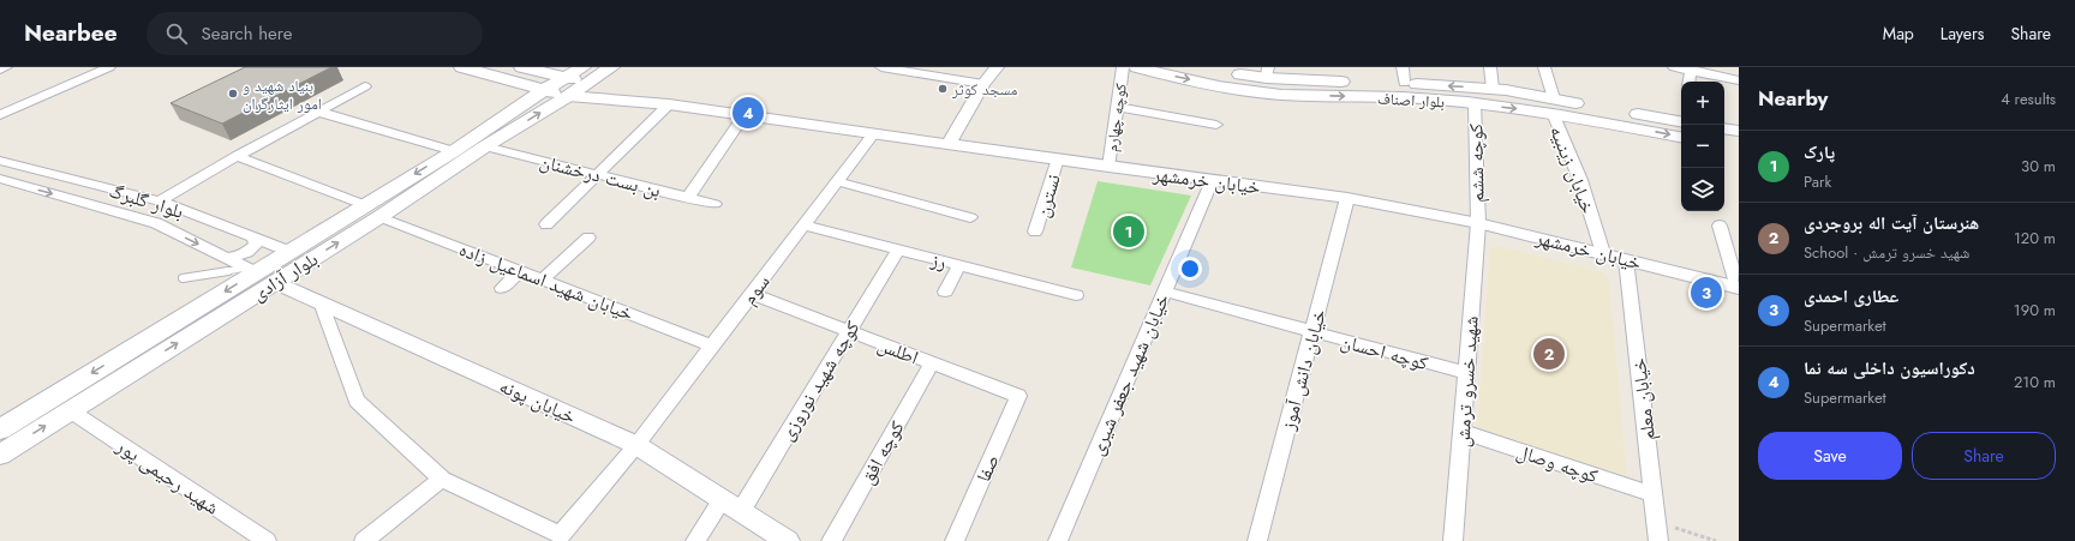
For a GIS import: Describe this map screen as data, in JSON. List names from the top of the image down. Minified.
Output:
{"streets":{"main road":["بلوار اصناف","بلوار آزادی"],"street":["کوچه چهارم","کوچه ششم","خیابان زینبیه","بن بست درخشنان","خیابان خرمشهر","نسترن","بلوار گلبرگ","رز","خیابان شهید اسماعیل زاده","سوم","اطلس","کوچه احسان","خیابان دانش آموز","خیابان شهید جعفر شیری","کوچه شهید نوروزی","شهید خسرو ترمش","خیابان معلم","خیابان پونه","کوچه افق","کوچه وصال","صفا","شهید رحیمی پور"]},"crossings":[["بلوار اصناف","کوچه ششم"],["بلوار اصناف","خیابان زینبیه"],["کوچه چهارم","خیابان خرمشهر"],["کوچه ششم","خیابان خرمشهر"],["کوچه ششم","شهید خسرو ترمش"],["خیابان زینبیه","خیابان خرمشهر"],["بن بست درخشنان","بلوار آزادی"],["خیابان خرمشهر","نسترن"],["خیابان خرمشهر","بلوار آزادی"],["خیابان خرمشهر","سوم"],["خیابان خرمشهر","خیابان دانش آموز"],["خیابان خرمشهر","خیابان شهید جعفر شیری"],["خیابان خرمشهر","شهید خسرو ترمش"],["خیابان خرمشهر","خیابان معلم"],["بلوار گلبرگ","بلوار آزادی"],["رز","سوم"],["رز","کوچه شهید نوروزی"],["بلوار آزادی","خیابان شهید اسماعیل زاده"],["بلوار آزادی","خیابان پونه"],["بلوار آزادی","شهید رحیمی پور"],["خیابان شهید اسماعیل زاده","سوم"],["سوم","اطلس"],["سوم","خیابان پونه"],["اطلس","کوچه شهید نوروزی"],["اطلس","کوچه افق"],["اطلس","صفا"],["کوچه احسان","خیابان دانش آموز"],["کوچه احسان","خیابان شهید جعفر شیری"],["کوچه احسان","شهید خسرو ترمش"],["کوچه شهید نوروزی","خیابان پونه"],["شهید خسرو ترمش","کوچه وصال"],["خیابان معلم","کوچه وصال"]],"places":["مسجد کوثر","بنیاد شهید و امور ایثارگران"],"page":{"header":"Nearbee","search":"Search here","nav":["Map","Layers","Share"],"heading":["Nearby","4 results"],"map_buttons":["+","−"],"pins":["4","1","3","2"],"list":[{"mark":"1","name":"پارک","note":"Park","value":"30 m"},{"mark":"2","name":"هنرستان آیت اله بروجردی","note":"School · شهید خسرو ترمش","value":"120 m"},{"mark":"3","name":"عطاری احمدی","note":"Supermarket","value":"190 m"},{"mark":"4","name":"دکوراسیون داخلی سه نما","note":"Supermarket","value":"210 m"}],"buttons":["Save","Share"]}}
